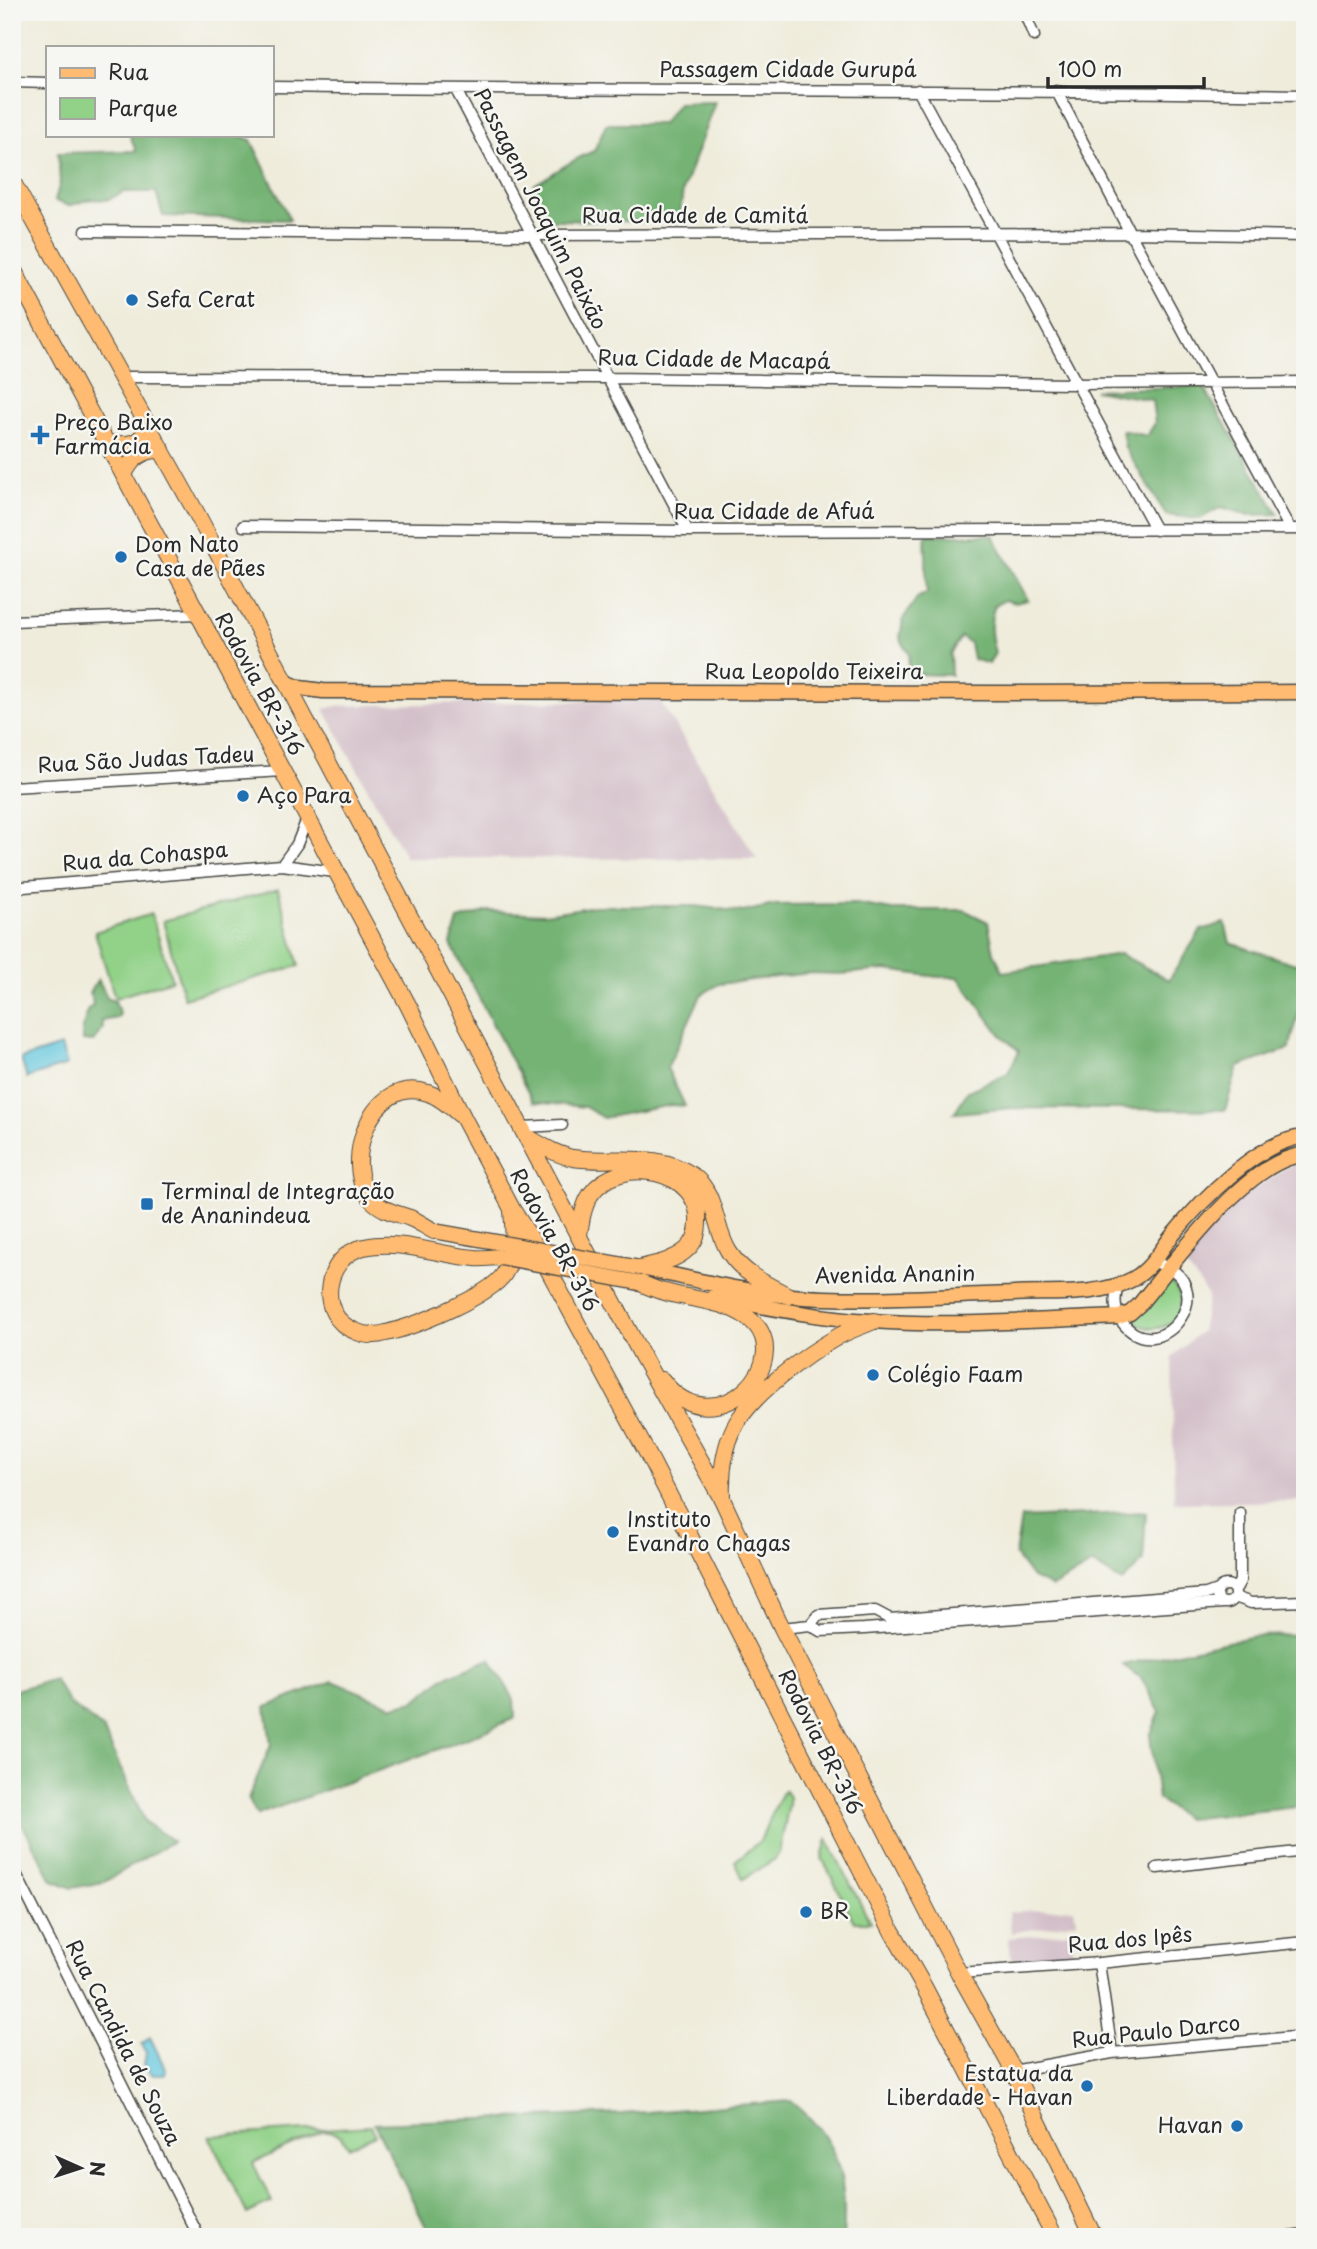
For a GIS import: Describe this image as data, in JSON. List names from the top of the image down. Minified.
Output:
{"streets":{"highway":["Rodovia BR-316"],"main road":["Rua Leopoldo Teixeira","Avenida Ananin"],"street":["Passagem Cidade Gurupá","Passagem Joaquim Paixão","Rua Cidade de Camitá","Rua Cidade de Macapá","Rua Cidade de Afuá","Rua São Judas Tadeu","Rua da Cohaspa","Rua dos Ipês","Rua Paulo Darco","Rua Candida de Souza"]},"crossings":[["Passagem Cidade Gurupá","Passagem Joaquim Paixão"],["Passagem Joaquim Paixão","Rua Cidade de Camitá"],["Passagem Joaquim Paixão","Rua Cidade de Macapá"],["Passagem Joaquim Paixão","Rua Cidade de Afuá"],["Rua Cidade de Macapá","Rodovia BR-316"],["Rua Leopoldo Teixeira","Rodovia BR-316"],["Rodovia BR-316","Rua São Judas Tadeu"],["Rodovia BR-316","Rua da Cohaspa"],["Rodovia BR-316","Rua dos Ipês"],["Rodovia BR-316","Rua Paulo Darco"]],"places":{"other":["Sefa Cerat","Dom Nato Casa de Pães","Aço Para","Colégio Faam","Instituto Evandro Chagas","BR","Estatua da Liberdade - Havan","Havan"],"health":["Preço Baixo Farmácia"],"transit":["Terminal de Integração de Ananindeua"]},"legend":["Rua","Parque"],"scale_bar":"100 m","north":"right"}
